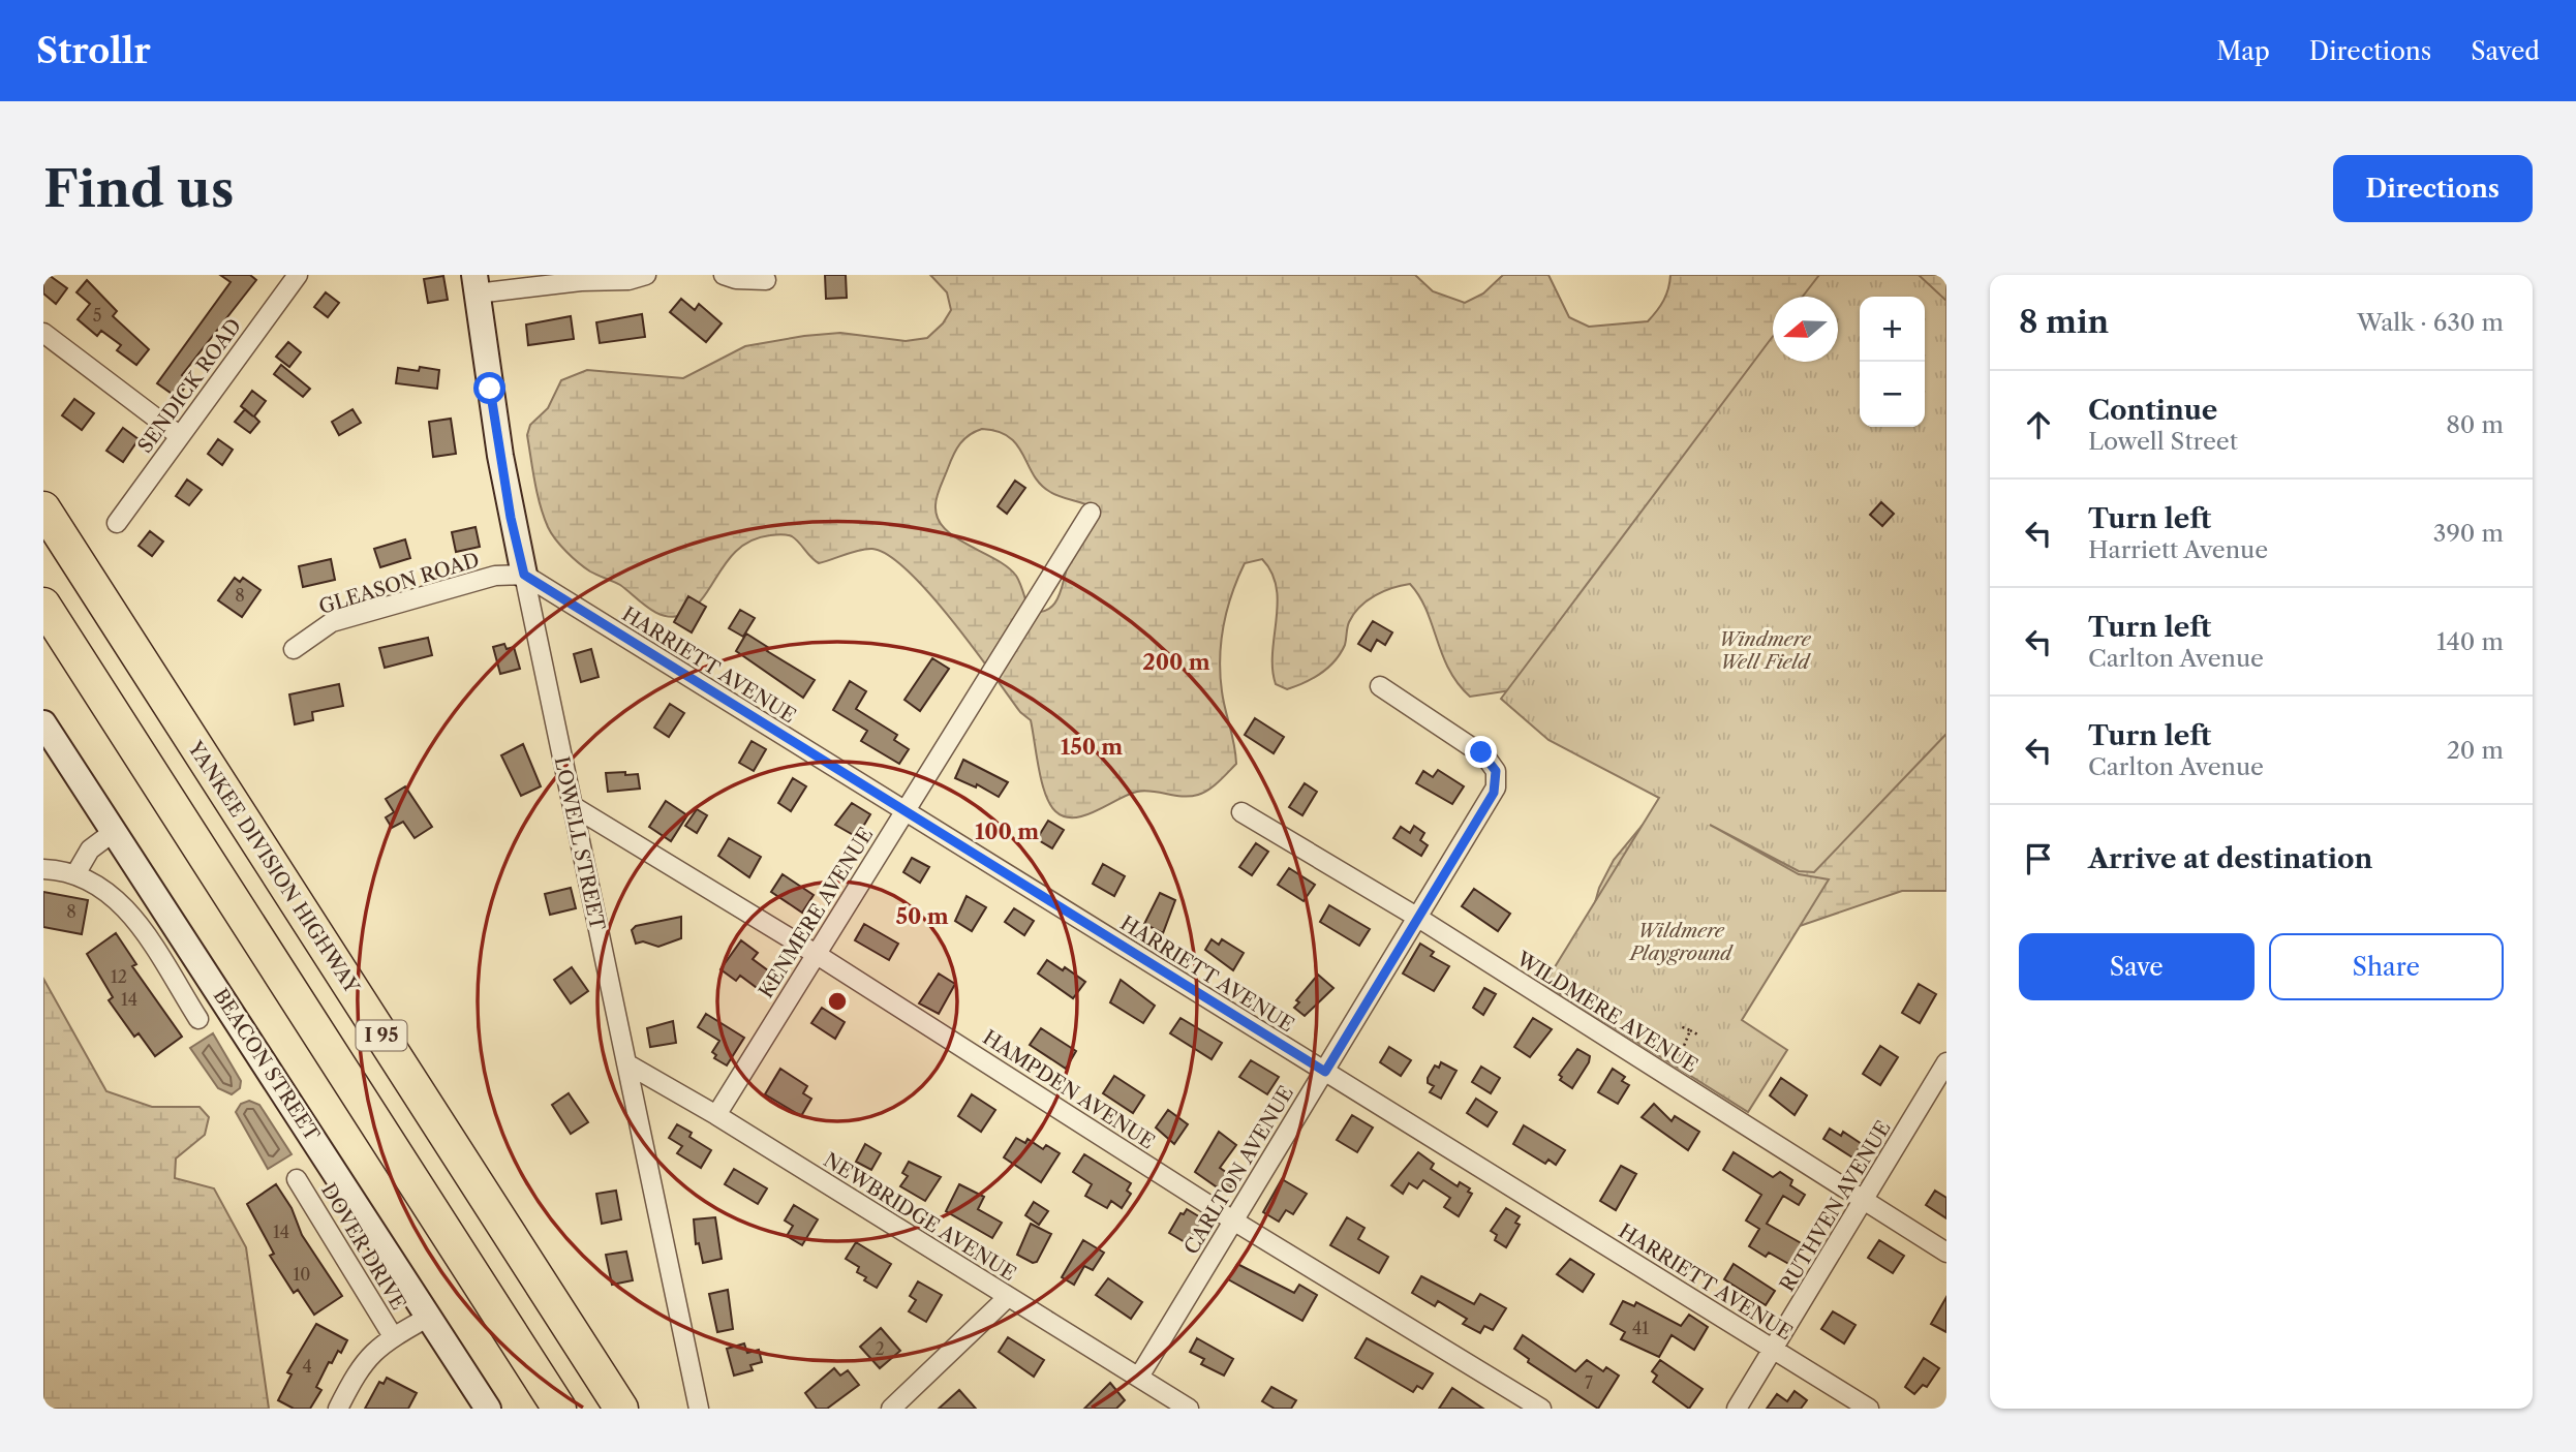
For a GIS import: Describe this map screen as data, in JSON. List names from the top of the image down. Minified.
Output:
{"streets":{"highway":["YANKEE DIVISION HIGHWAY","I 95"],"street":["SENDICK ROAD","GLEASON ROAD","HARRIETT AVENUE","LOWELL STREET","KENMERE AVENUE","WILDMERE AVENUE","BEACON STREET","HAMPDEN AVENUE","CARLTON AVENUE","RUTHVEN AVENUE","NEWBRIDGE AVENUE","DOVER DRIVE"]},"crossings":[["GLEASON ROAD","HARRIETT AVENUE"],["GLEASON ROAD","LOWELL STREET"],["HARRIETT AVENUE","LOWELL STREET"],["HARRIETT AVENUE","KENMERE AVENUE"],["HARRIETT AVENUE","CARLTON AVENUE"],["HARRIETT AVENUE","RUTHVEN AVENUE"],["LOWELL STREET","HAMPDEN AVENUE"],["LOWELL STREET","NEWBRIDGE AVENUE"],["KENMERE AVENUE","HAMPDEN AVENUE"],["KENMERE AVENUE","NEWBRIDGE AVENUE"],["WILDMERE AVENUE","CARLTON AVENUE"],["WILDMERE AVENUE","RUTHVEN AVENUE"],["BEACON STREET","DOVER DRIVE"],["HAMPDEN AVENUE","CARLTON AVENUE"],["CARLTON AVENUE","NEWBRIDGE AVENUE"]],"parks":["Windmere Well Field","Wildmere Playground"],"house_numbers":["5","8","8","12","14","14","10","41","2","4","7"],"north":"left","page":{"header":"Strollr","nav":["Map","Directions","Saved"],"buttons":["Directions",["Save","Share"]],"title":"Find us","heading":["8 min","Walk · 630 m"],"map_buttons":["+","−"],"list":[["Continue","Lowell Street","80 m"],["Turn left","Harriett Avenue","390 m"],["Turn left","Carlton Avenue","140 m"],["Turn left","Carlton Avenue","20 m"],"Arrive at destination"]},"rings":["200 m","150 m","100 m","50 m"]}
